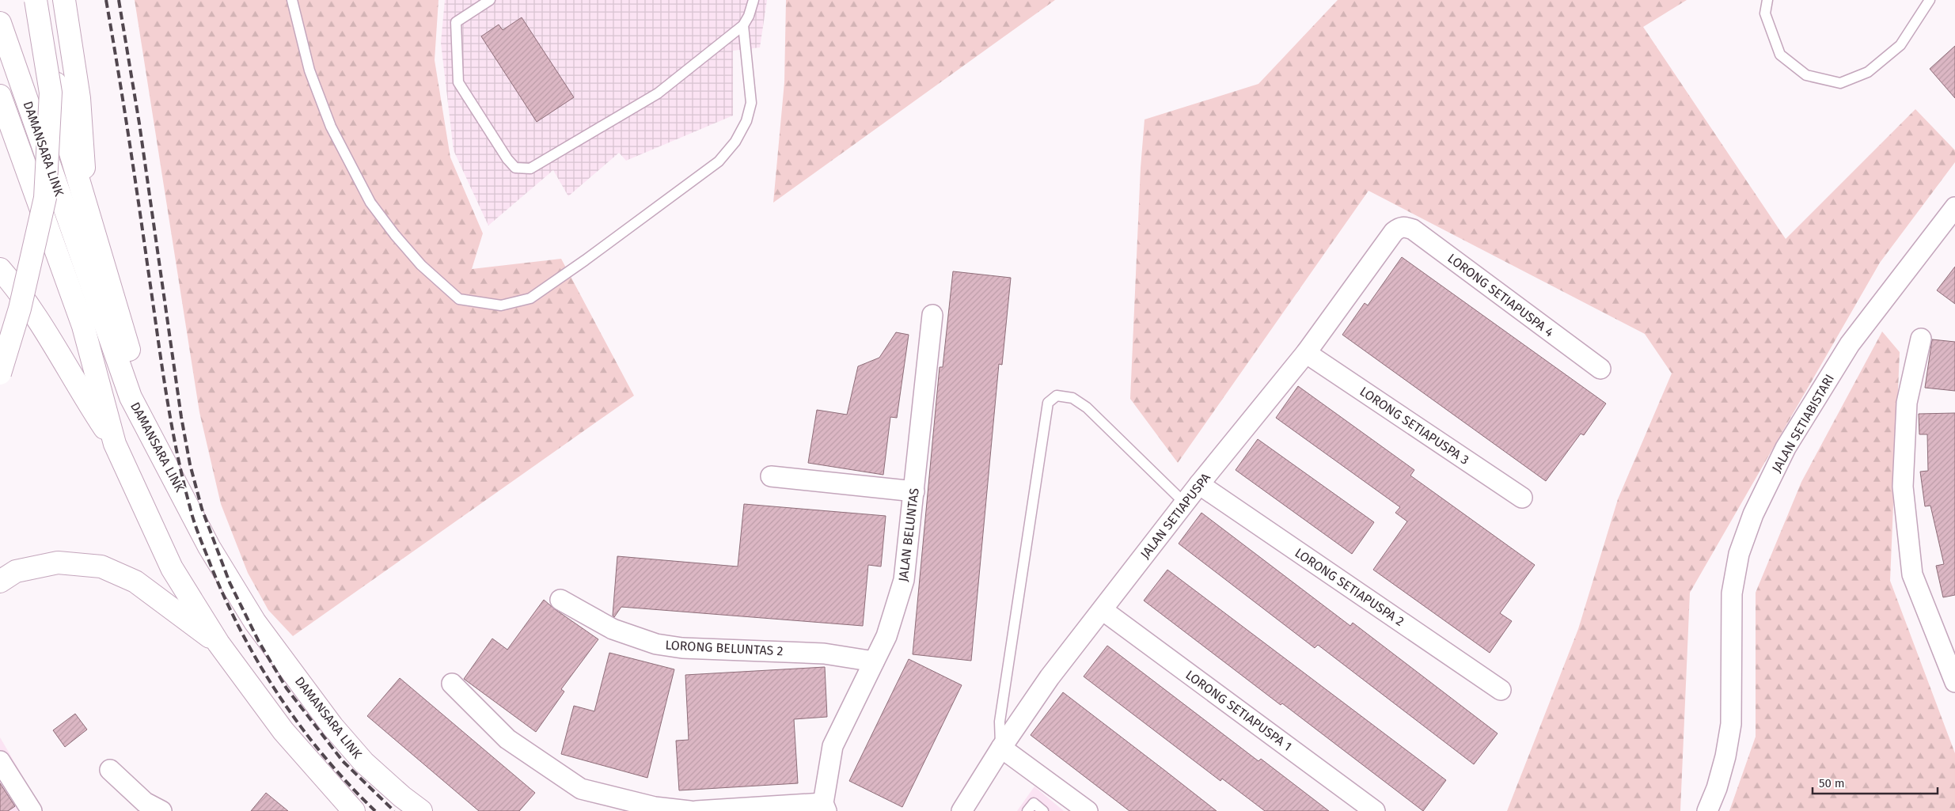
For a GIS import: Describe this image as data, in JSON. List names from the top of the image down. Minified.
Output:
{"streets":{"highway":["DAMANSARA LINK"],"street":["LORONG SETIAPUSPA 4","JALAN SETIABISTARI","LORONG SETIAPUSPA 3","JALAN SETIAPUSPA","JALAN BELUNTAS","LORONG SETIAPUSPA 2","LORONG BELUNTAS 2","LORONG SETIAPUSPA 1"]},"crossings":[["LORONG SETIAPUSPA 4","JALAN SETIAPUSPA"],["LORONG SETIAPUSPA 3","JALAN SETIAPUSPA"],["JALAN SETIAPUSPA","LORONG SETIAPUSPA 2"],["JALAN SETIAPUSPA","LORONG SETIAPUSPA 1"],["JALAN BELUNTAS","LORONG BELUNTAS 2"]],"scale_bar":"50 m"}
